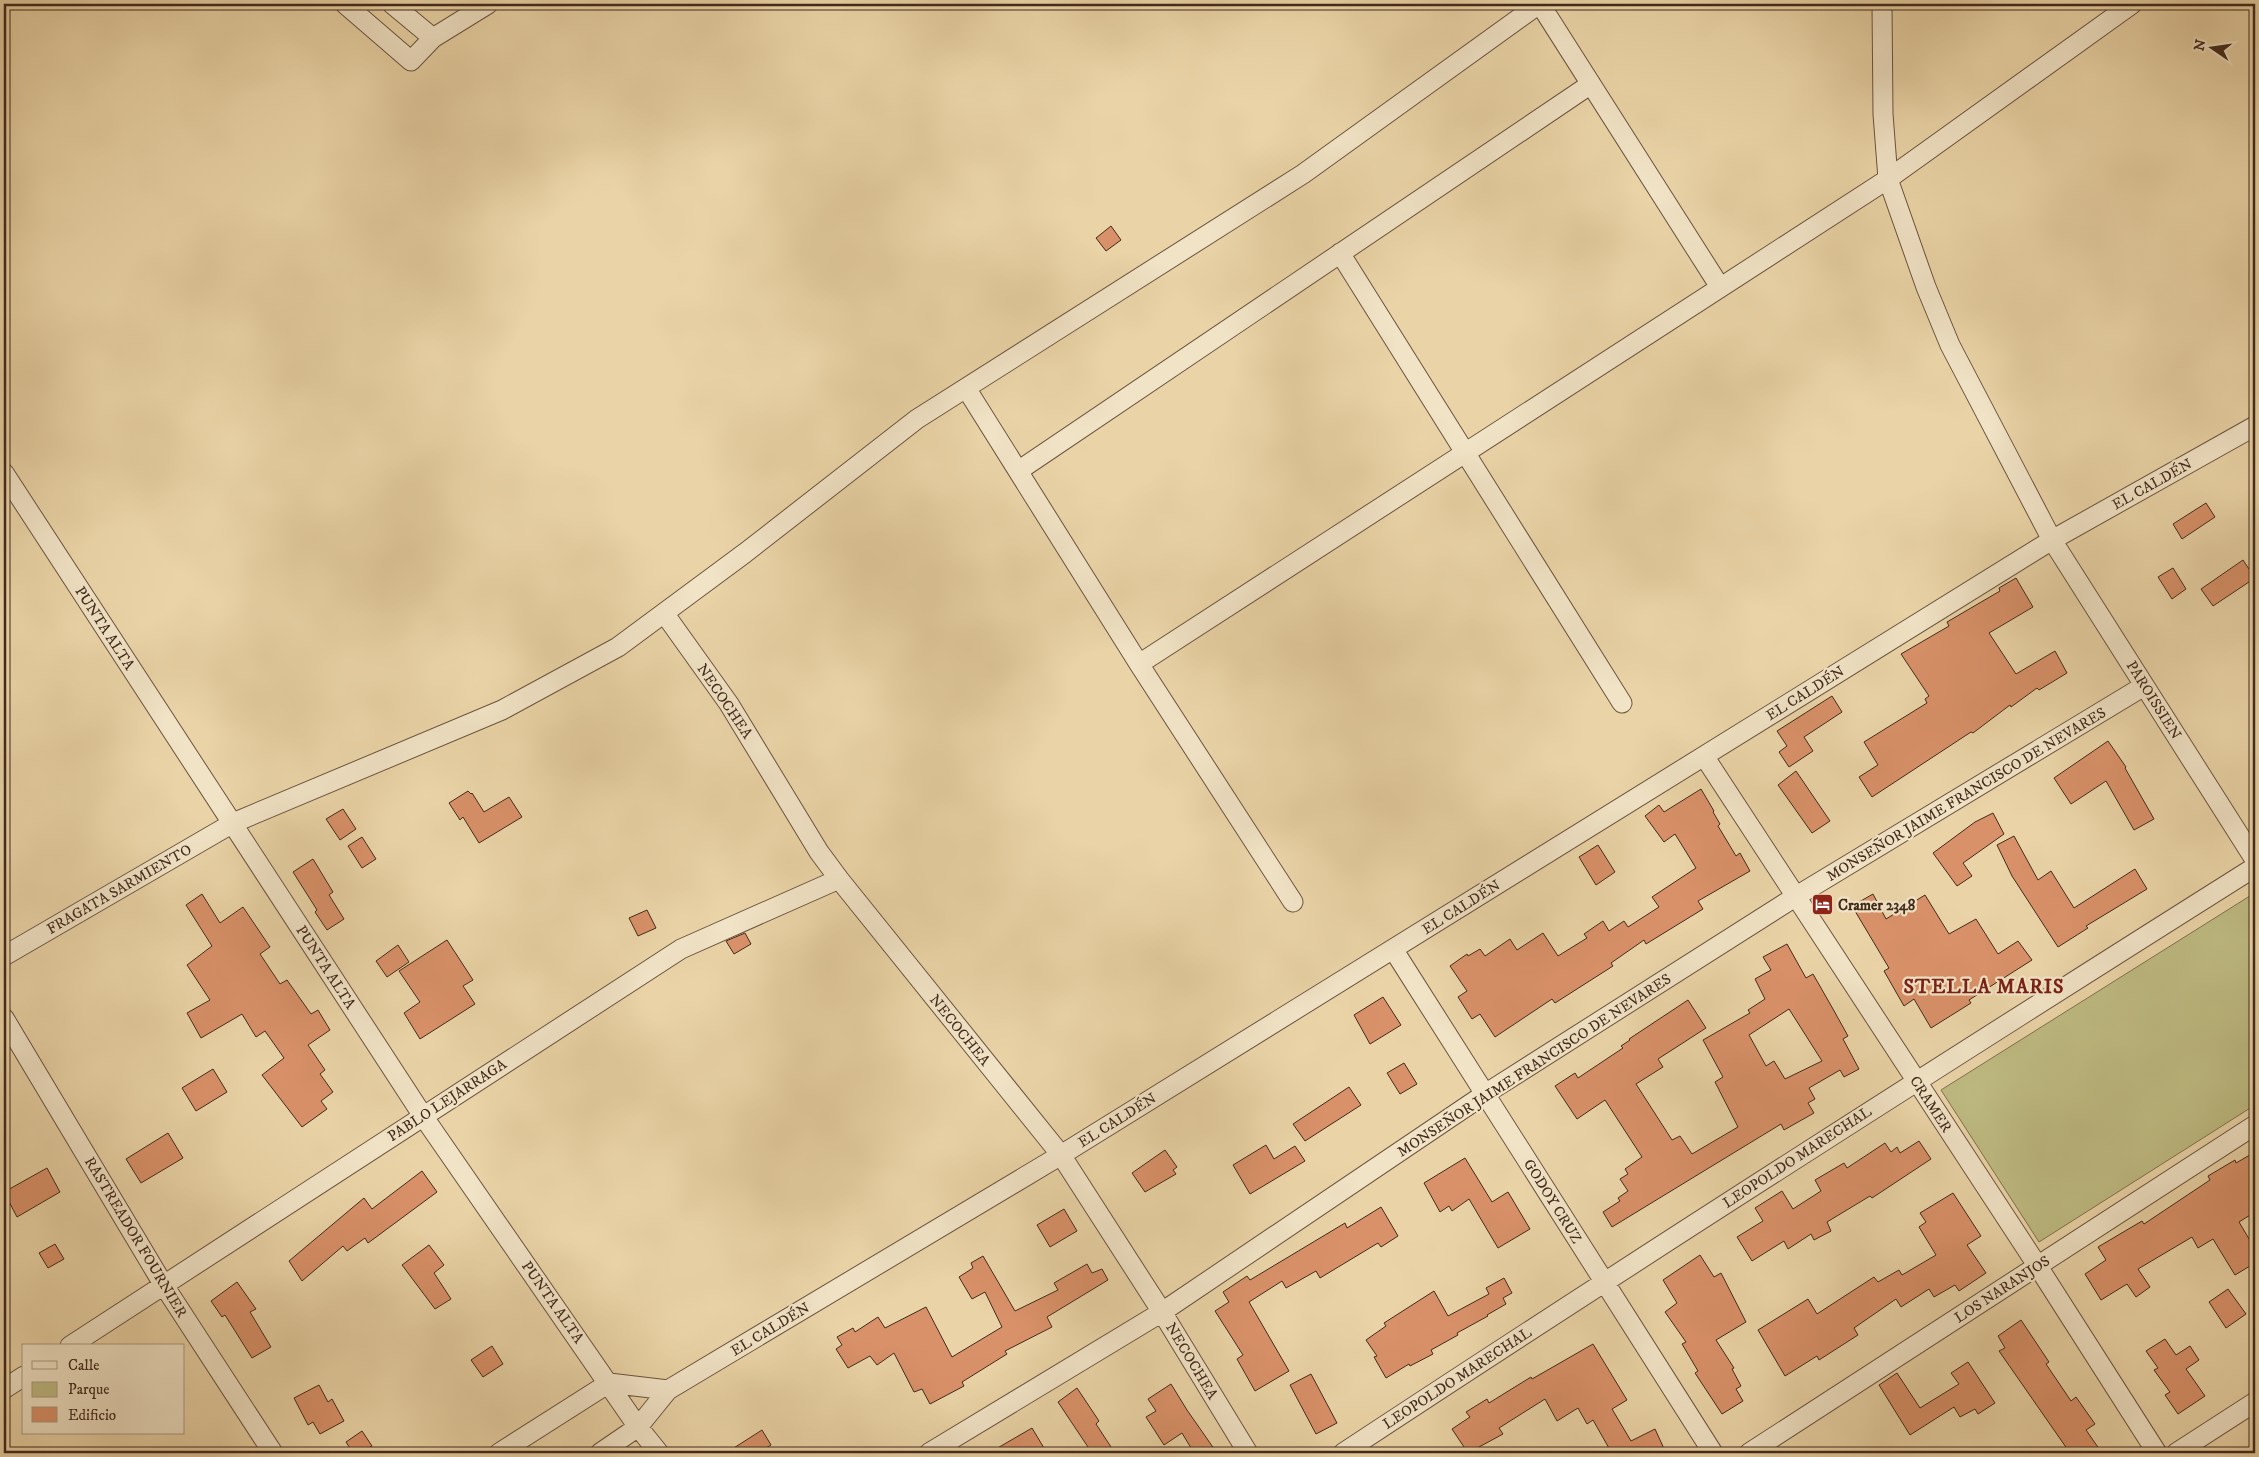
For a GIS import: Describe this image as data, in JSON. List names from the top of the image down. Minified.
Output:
{"streets":{"street":["EL CALDÉN","PUNTA ALTA","PAROISSIEN","NECOCHEA","MONSEÑOR JAIME FRANCISCO DE NEVARES","FRAGATA SARMIENTO","PABLO LEJARRAGA","CRAMER","LEOPOLDO MARECHAL","GODOY CRUZ","RASTREADOR FOURNIER","LOS NARANJOS"]},"crossings":[["EL CALDÉN","PUNTA ALTA"],["EL CALDÉN","PAROISSIEN"],["EL CALDÉN","NECOCHEA"],["EL CALDÉN","CRAMER"],["EL CALDÉN","GODOY CRUZ"],["PUNTA ALTA","FRAGATA SARMIENTO"],["PUNTA ALTA","PABLO LEJARRAGA"],["PAROISSIEN","MONSEÑOR JAIME FRANCISCO DE NEVARES"],["NECOCHEA","MONSEÑOR JAIME FRANCISCO DE NEVARES"],["NECOCHEA","FRAGATA SARMIENTO"],["NECOCHEA","PABLO LEJARRAGA"],["MONSEÑOR JAIME FRANCISCO DE NEVARES","CRAMER"],["MONSEÑOR JAIME FRANCISCO DE NEVARES","GODOY CRUZ"],["PABLO LEJARRAGA","RASTREADOR FOURNIER"],["CRAMER","LEOPOLDO MARECHAL"],["CRAMER","LOS NARANJOS"],["LEOPOLDO MARECHAL","GODOY CRUZ"]],"districts":["STELLA MARIS"],"places":{"hotel":["Cramer 2348"]},"legend":["Calle","Parque","Edificio"],"north":"left"}
